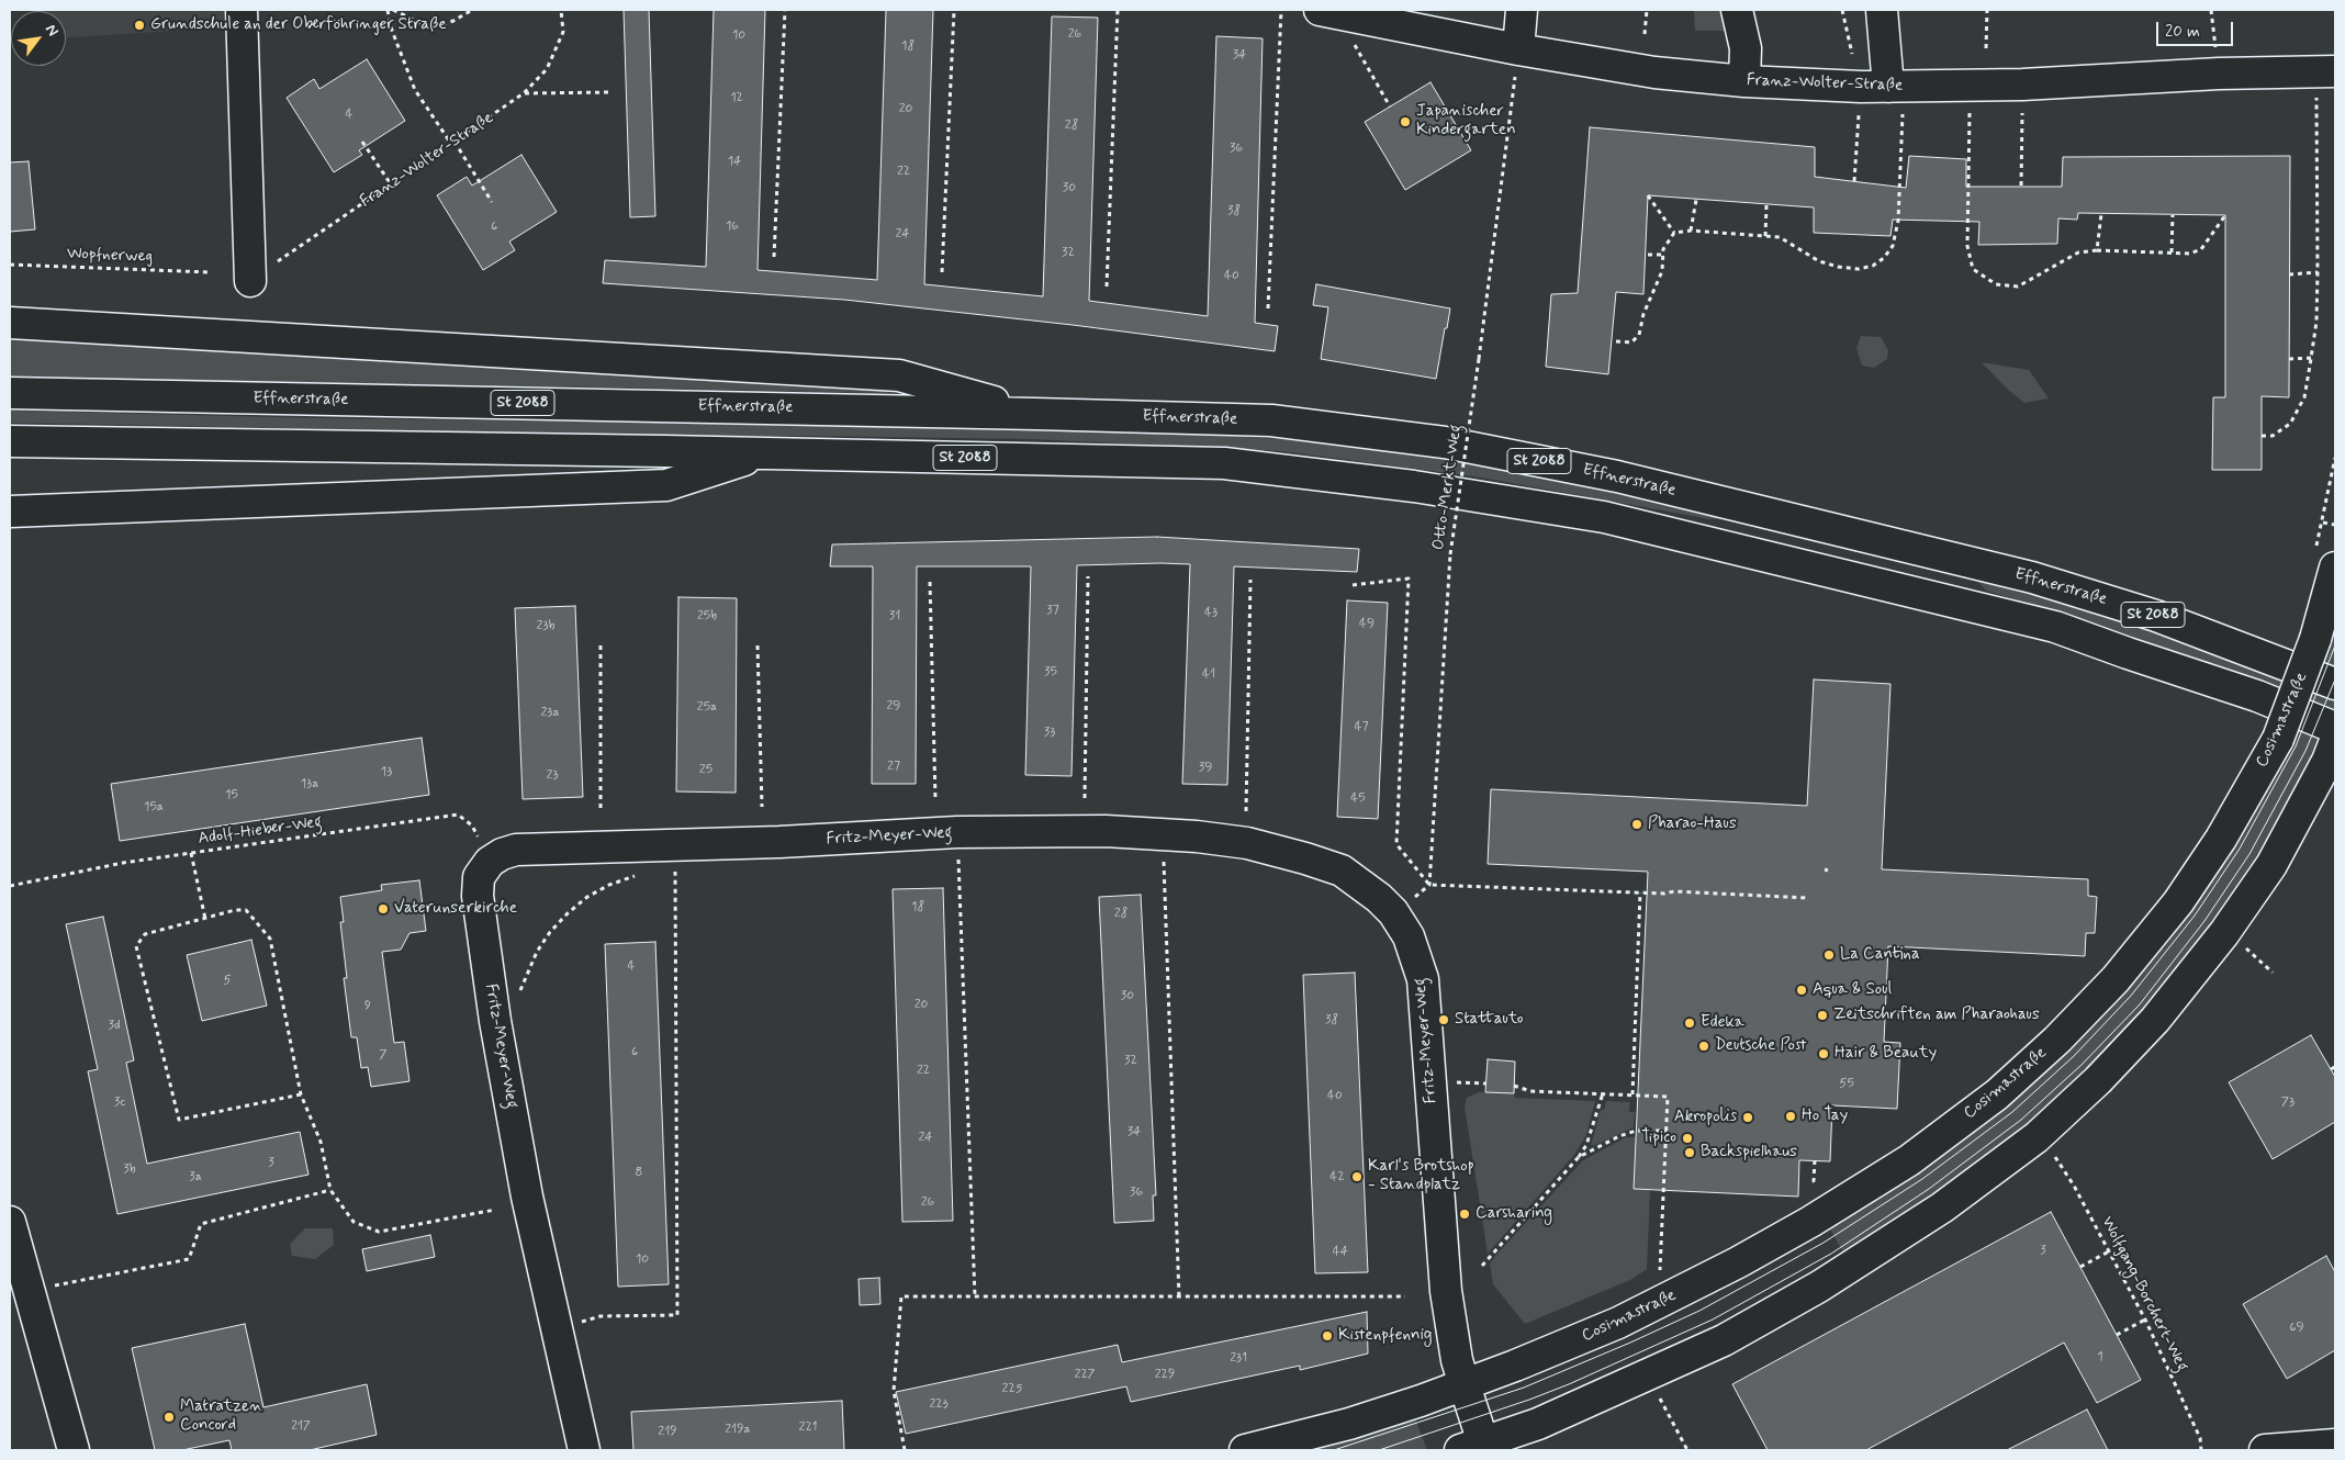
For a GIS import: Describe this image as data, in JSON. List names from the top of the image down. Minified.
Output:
{"streets":{"main road":["Franz-Wolter-Straße","Effnerstraße","St 2088","Cosimastraße","Fritz-Meyer-Weg"],"path":["Wopfnerweg","Otto-Merkt-Weg","Adolf-Hieber-Weg","Wolfgang-Borchert-Weg"]},"crossings":[["Franz-Wolter-Straße","Otto-Merkt-Weg"],["Cosimastraße","Fritz-Meyer-Weg"],["Adolf-Hieber-Weg","Fritz-Meyer-Weg"]],"places":["Grundschule an der Oberföhringer Straße","Japanischer Kindergarten","Pharao-Haus","Vaterunserkirche","La Cantina","Aqua & Soul","Zeitschriften am Pharaohaus","Stattauto","Edeka","Deutsche Post","Hair & Beauty","Ho Tay","Akropolis","Tipico","Backspielhaus","Karl's Brotshop - Standplatz","Carsharing","Kistenpfennig","Matratzen Concord"],"house_numbers":["26","10","18","34","12","20","4","28","36","14","22","30","38","6","16","24","32","40","37","43","25b","31","49","23b","35","41","29","25a","23a","47","33","27","39","25","13","23","13a","15","45","15a","18","28","4","5","30","20","9","38","3d","6","7","32","22","55","40","3c","73","34","24","3","3b","8","3a","42","36","26","3","44","10","69","1","231","227","229","225","223","217","221","219a","219"],"scale_bar":"20 m","north":"top right"}
